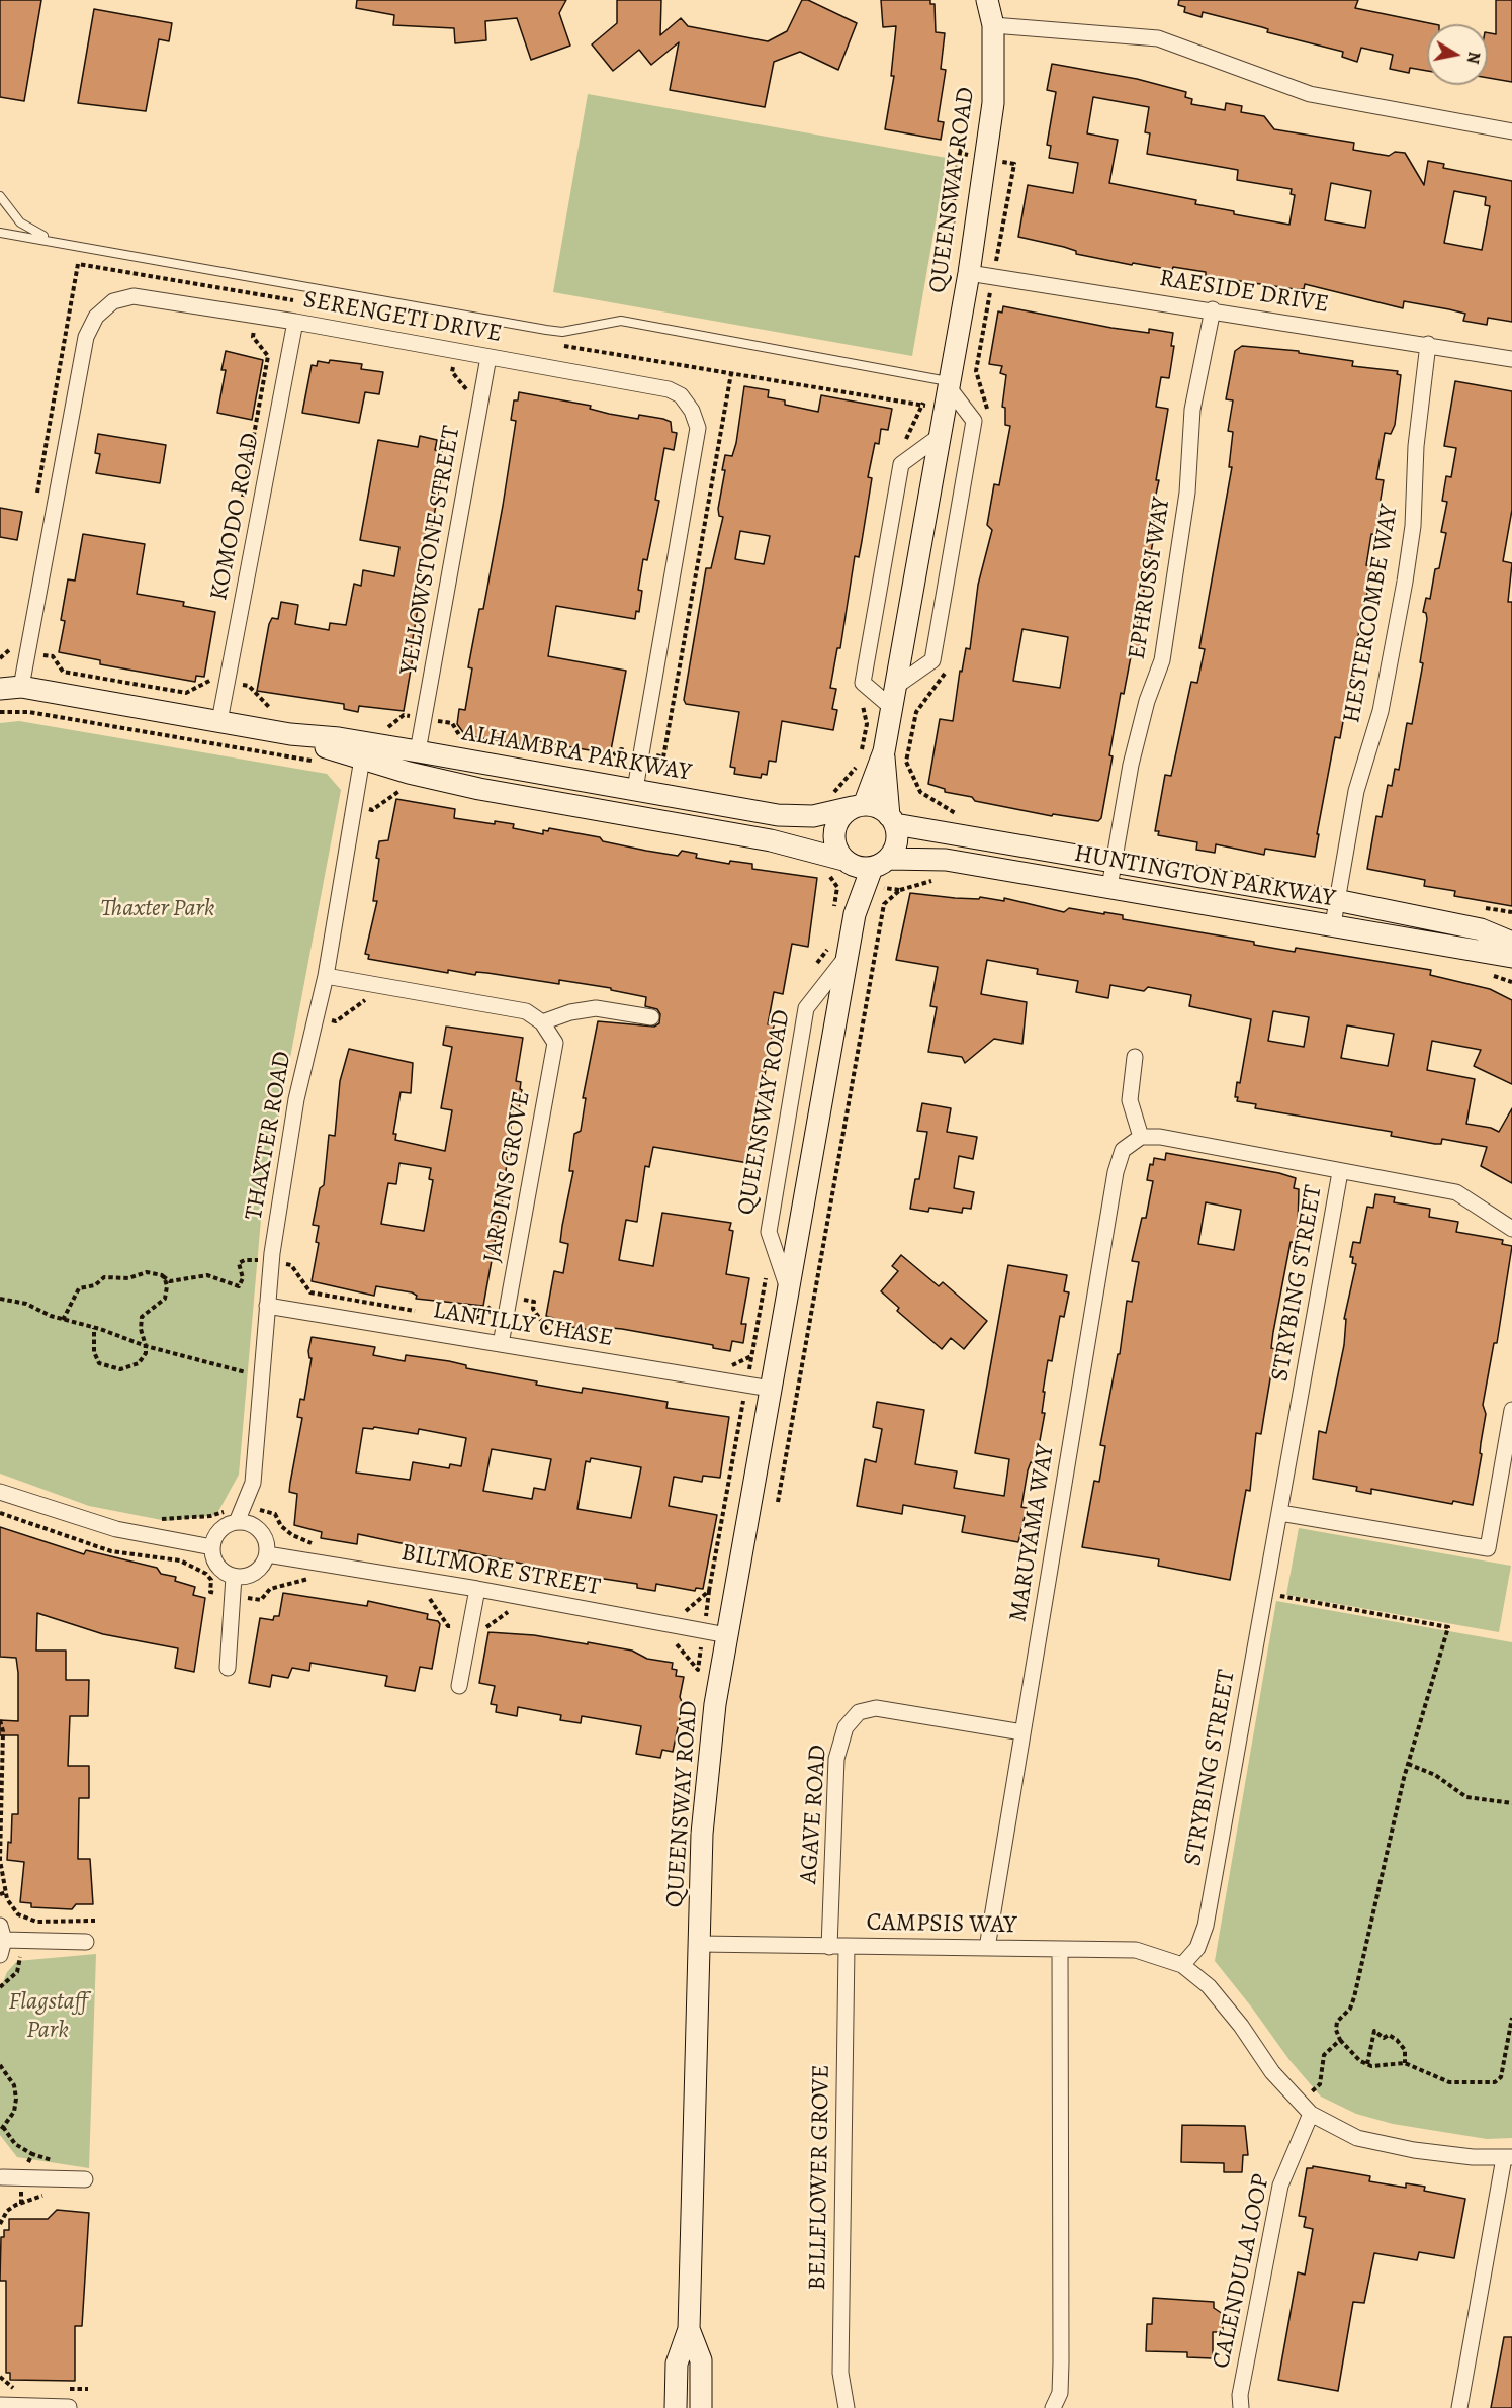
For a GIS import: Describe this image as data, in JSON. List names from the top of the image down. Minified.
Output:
{"streets":{"street":["QUEENSWAY ROAD","RAESIDE DRIVE","SERENGETI DRIVE","KOMODO ROAD","YELLOWSTONE STREET","EPHRUSSI WAY","HESTERCOMBE WAY","ALHAMBRA PARKWAY","HUNTINGTON PARKWAY","THAXTER ROAD","JARDINS GROVE","STRYBING STREET","LANTILLY CHASE","MARUYAMA WAY","BILTMORE STREET","AGAVE ROAD","CAMPSIS WAY","BELLFLOWER GROVE","CALENDULA LOOP"]},"crossings":[["QUEENSWAY ROAD","RAESIDE DRIVE"],["QUEENSWAY ROAD","ALHAMBRA PARKWAY"],["QUEENSWAY ROAD","HUNTINGTON PARKWAY"],["QUEENSWAY ROAD","LANTILLY CHASE"],["QUEENSWAY ROAD","BILTMORE STREET"],["QUEENSWAY ROAD","CAMPSIS WAY"],["RAESIDE DRIVE","EPHRUSSI WAY"],["RAESIDE DRIVE","HESTERCOMBE WAY"],["SERENGETI DRIVE","KOMODO ROAD"],["SERENGETI DRIVE","YELLOWSTONE STREET"],["SERENGETI DRIVE","ALHAMBRA PARKWAY"],["KOMODO ROAD","ALHAMBRA PARKWAY"],["YELLOWSTONE STREET","ALHAMBRA PARKWAY"],["EPHRUSSI WAY","HUNTINGTON PARKWAY"],["HESTERCOMBE WAY","HUNTINGTON PARKWAY"],["ALHAMBRA PARKWAY","HUNTINGTON PARKWAY"],["ALHAMBRA PARKWAY","THAXTER ROAD"],["THAXTER ROAD","LANTILLY CHASE"],["THAXTER ROAD","BILTMORE STREET"],["JARDINS GROVE","LANTILLY CHASE"],["STRYBING STREET","CAMPSIS WAY"],["MARUYAMA WAY","AGAVE ROAD"],["MARUYAMA WAY","CAMPSIS WAY"],["AGAVE ROAD","CAMPSIS WAY"],["CAMPSIS WAY","BELLFLOWER GROVE"]],"parks":["Thaxter Park","Flagstaff Park"],"north":"right"}
